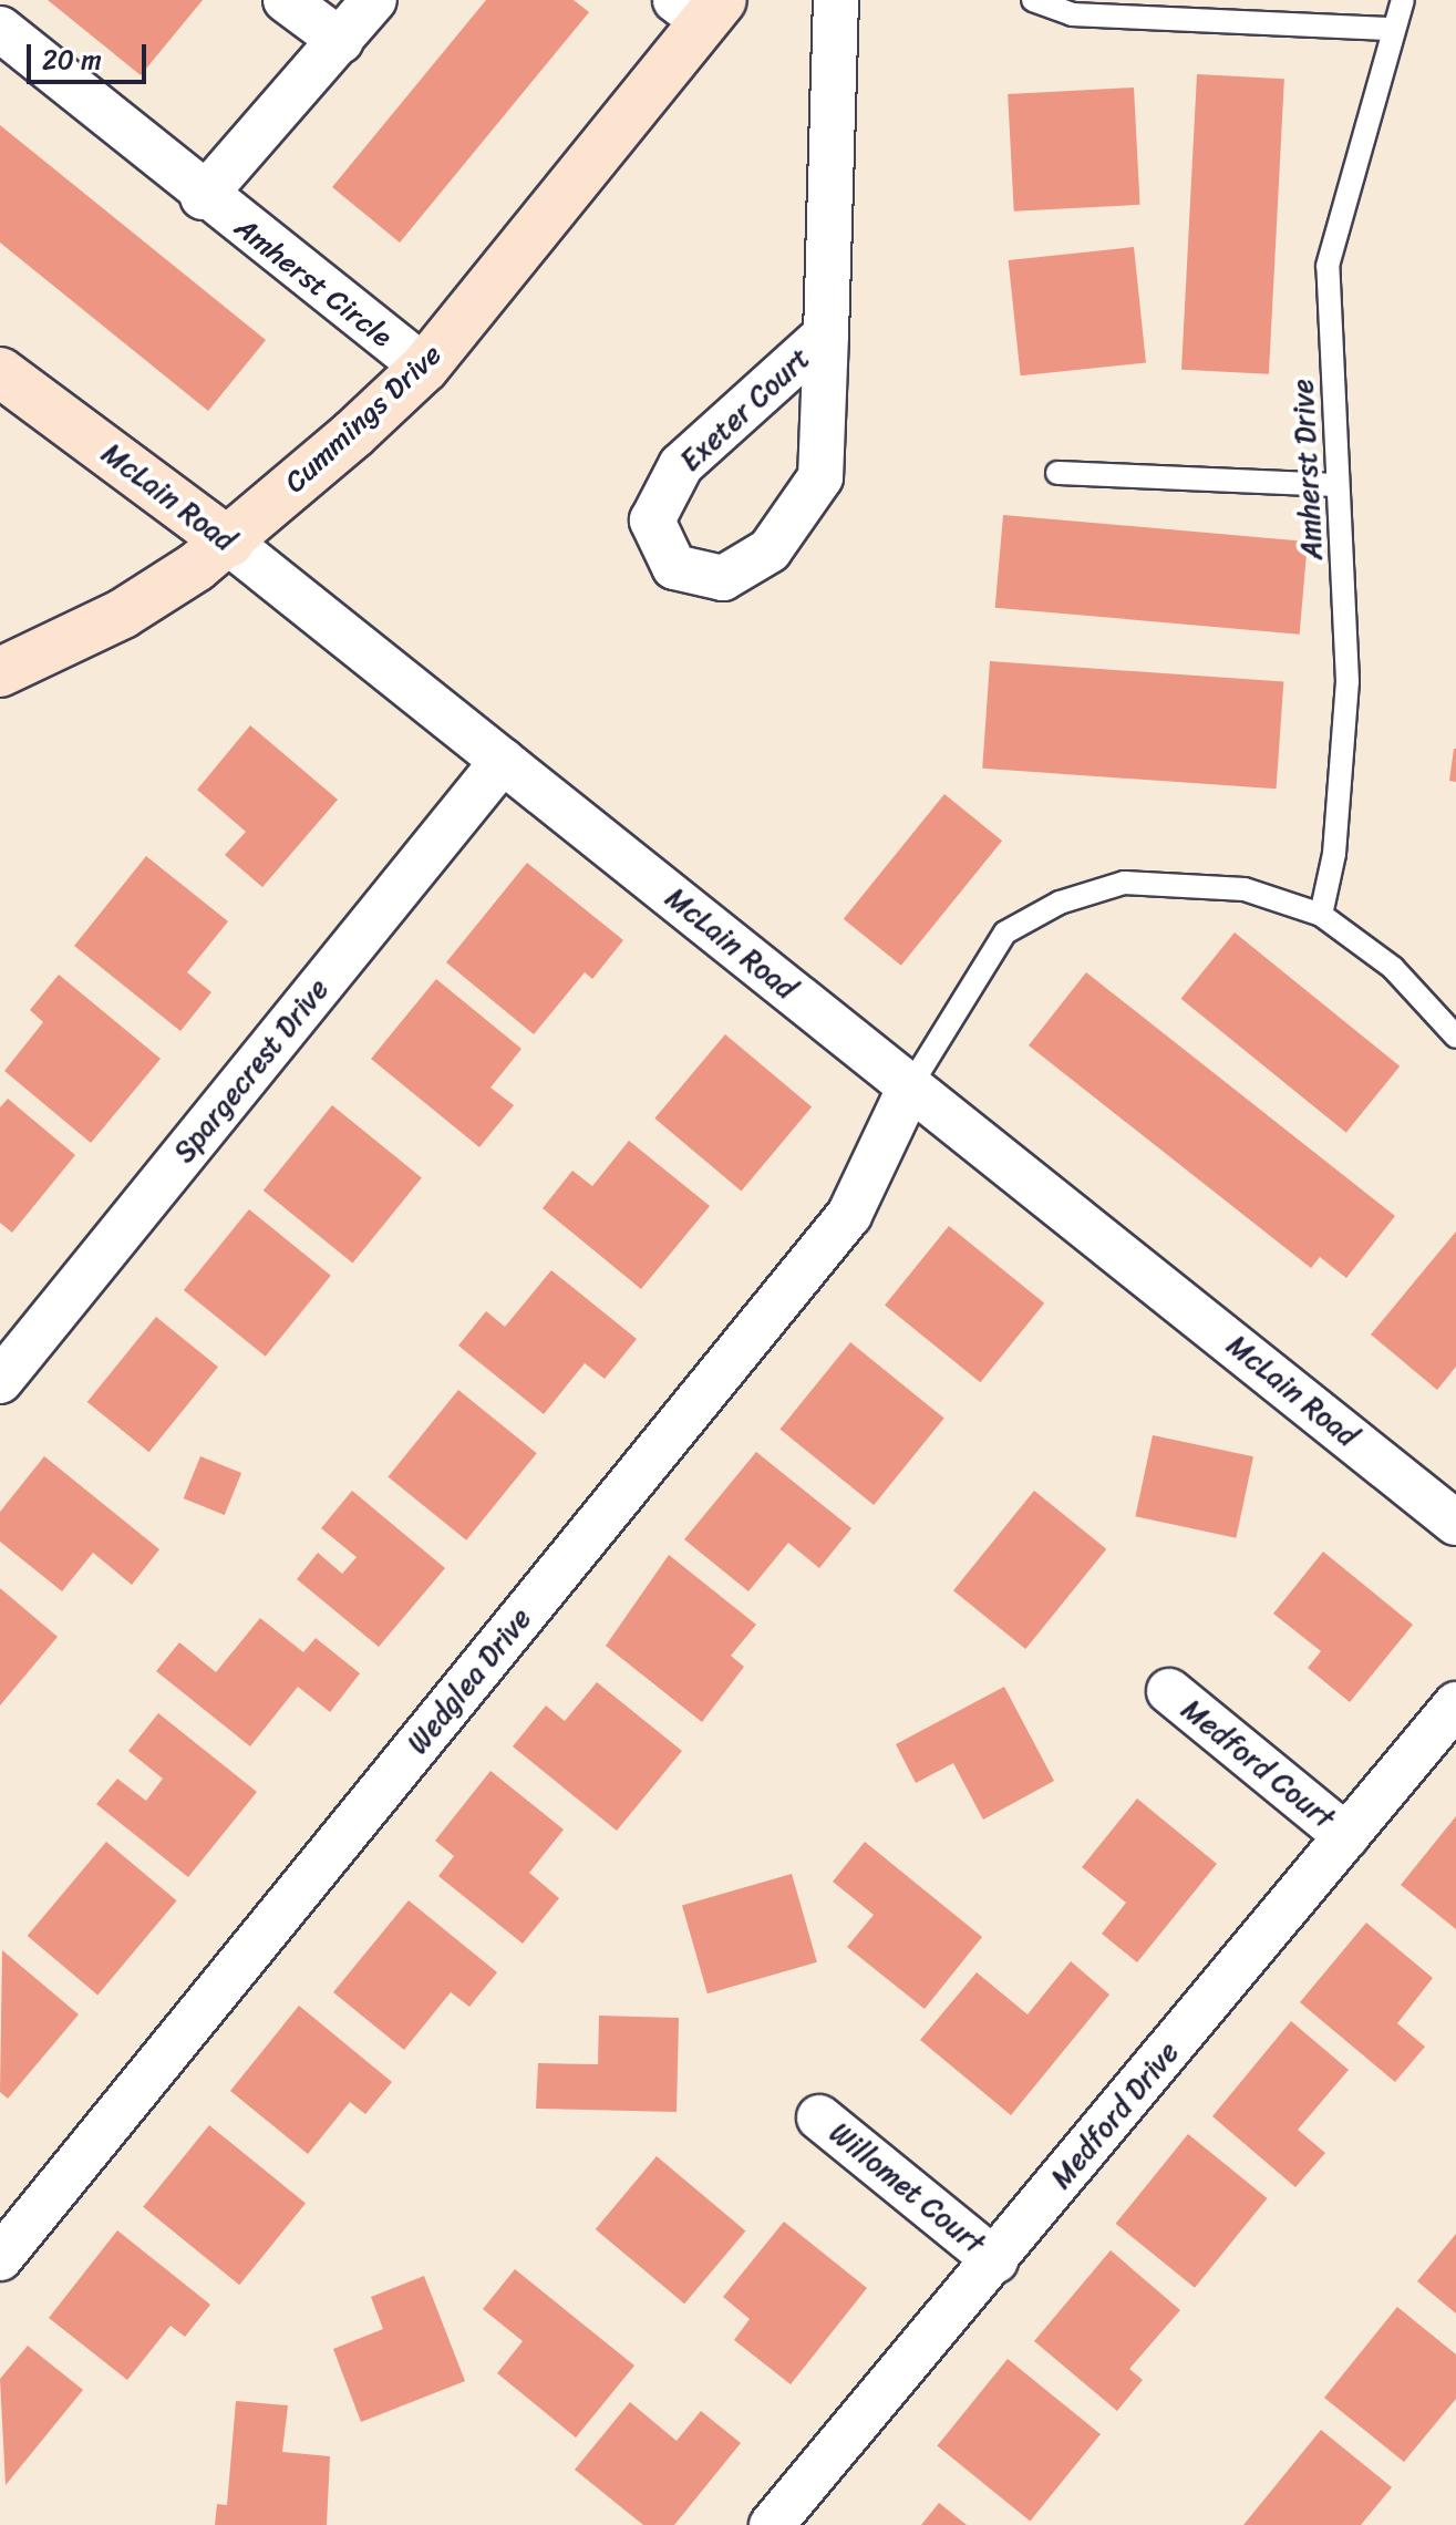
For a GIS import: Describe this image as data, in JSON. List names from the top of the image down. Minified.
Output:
{"streets":{"street":["Amherst Circle","Exeter Court","Cummings Drive","McLain Road","Spargecrest Drive","Wedglea Drive","Medford Court","Medford Drive","Willomet Court"],"lane":["Amherst Drive"]},"crossings":[["Amherst Circle","Cummings Drive"],["Cummings Drive","McLain Road"],["McLain Road","Spargecrest Drive"],["McLain Road","Wedglea Drive"],["Medford Court","Medford Drive"],["Medford Drive","Willomet Court"]],"scale_bar":"20 m"}
